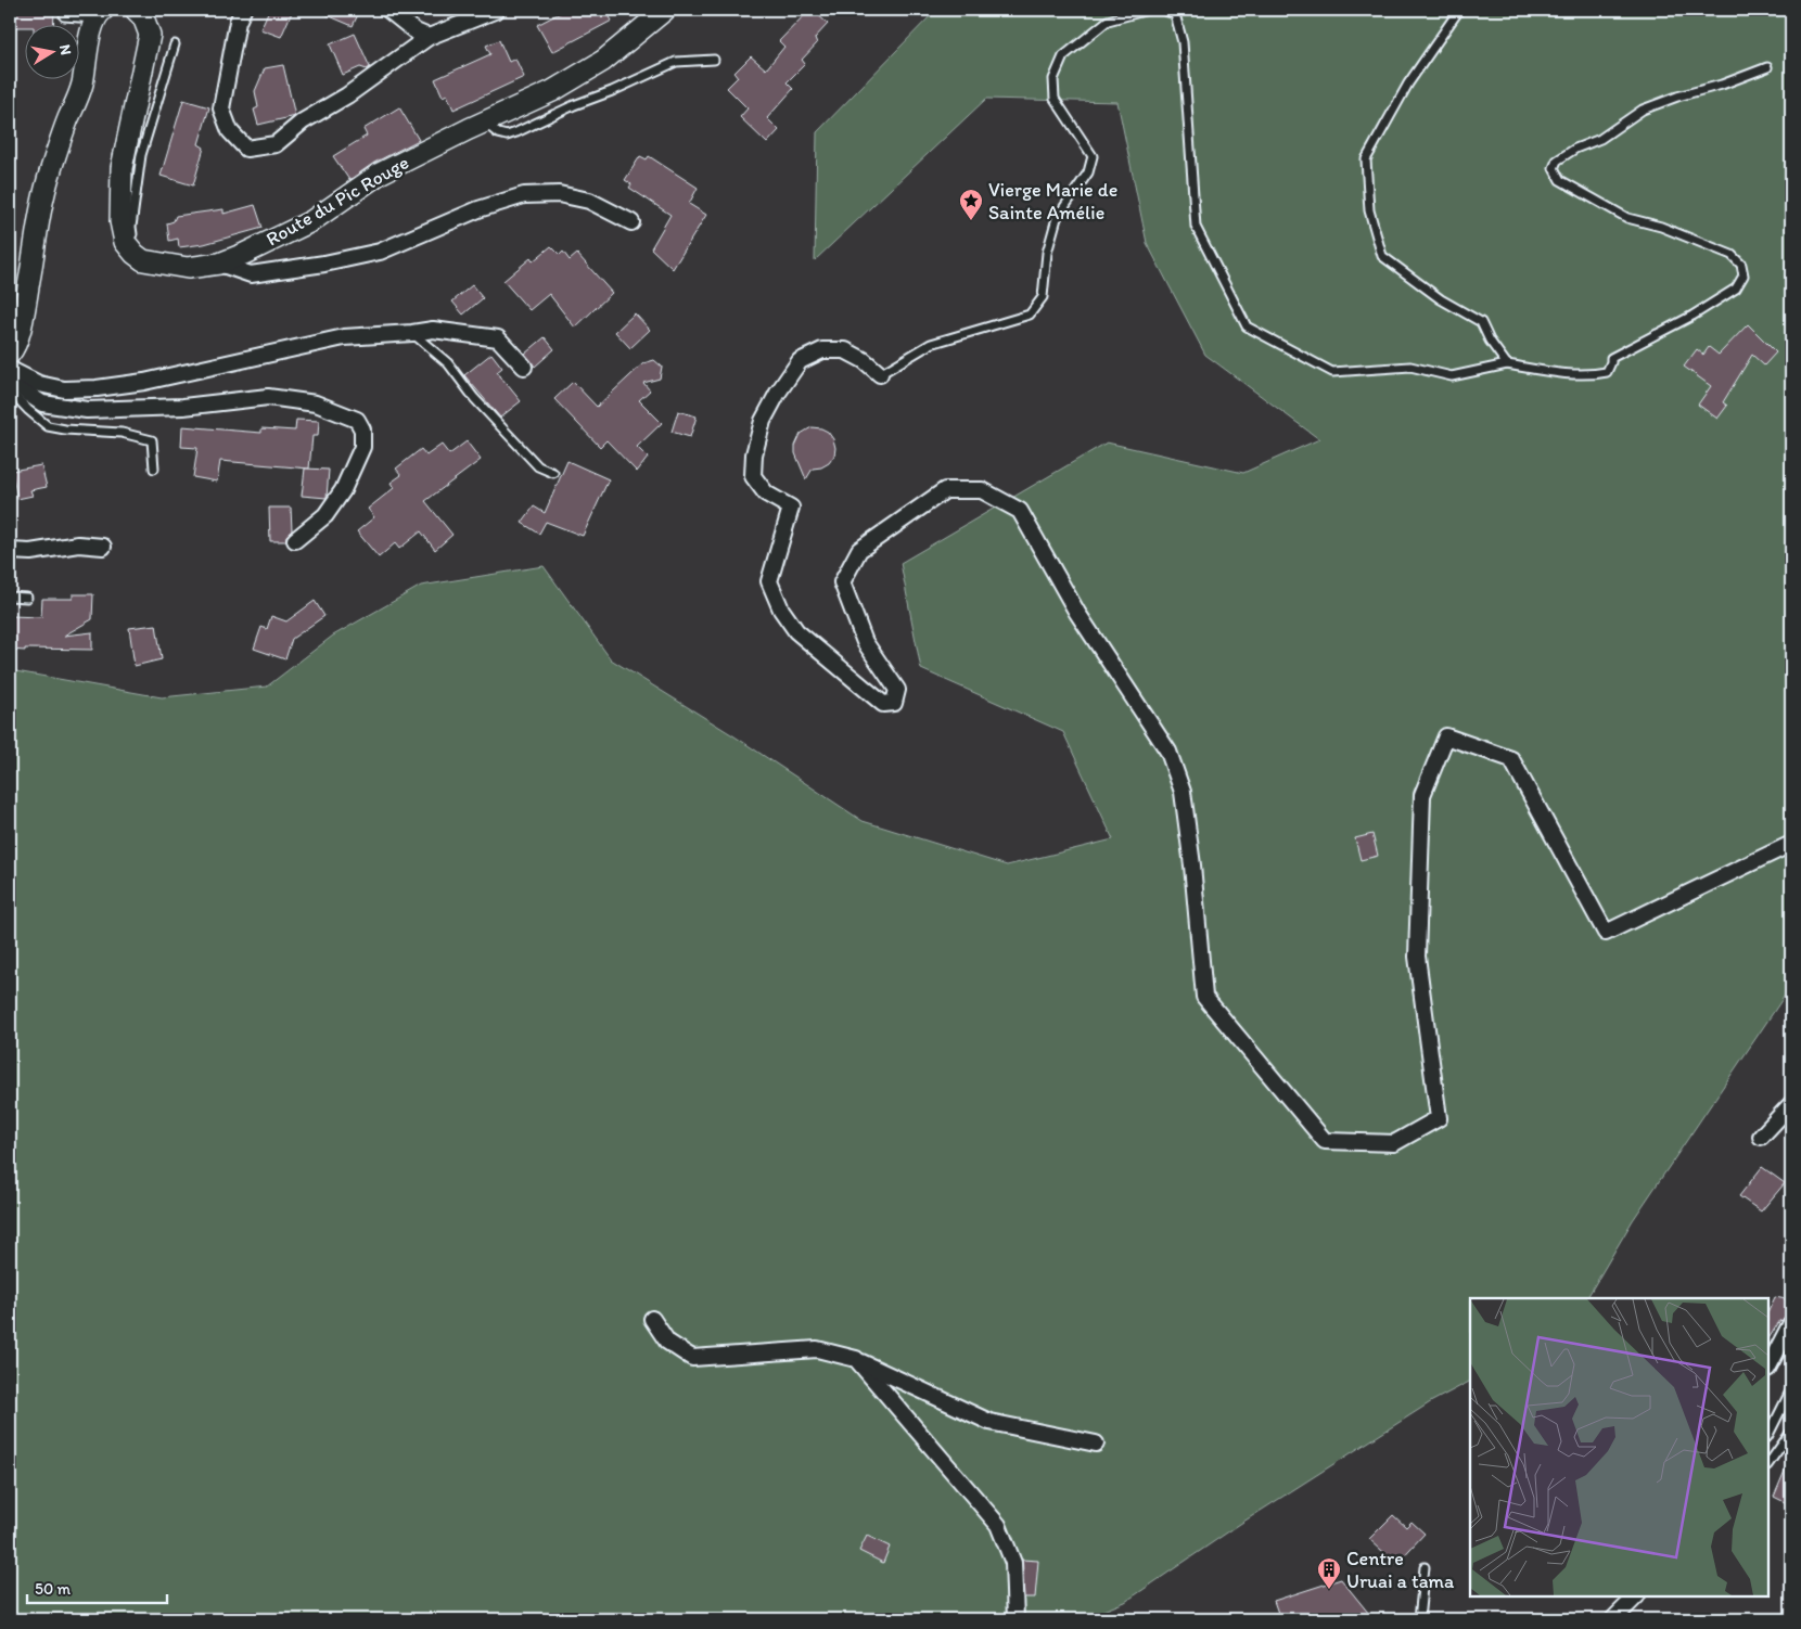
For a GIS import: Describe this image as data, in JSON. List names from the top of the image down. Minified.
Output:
{"streets":{"street":["Route du Pic Rouge"]},"places":{"place":["Vierge Marie de Sainte Amélie"],"building":["Centre Uruai a tama"]},"scale_bar":"50 m","north":"right"}
